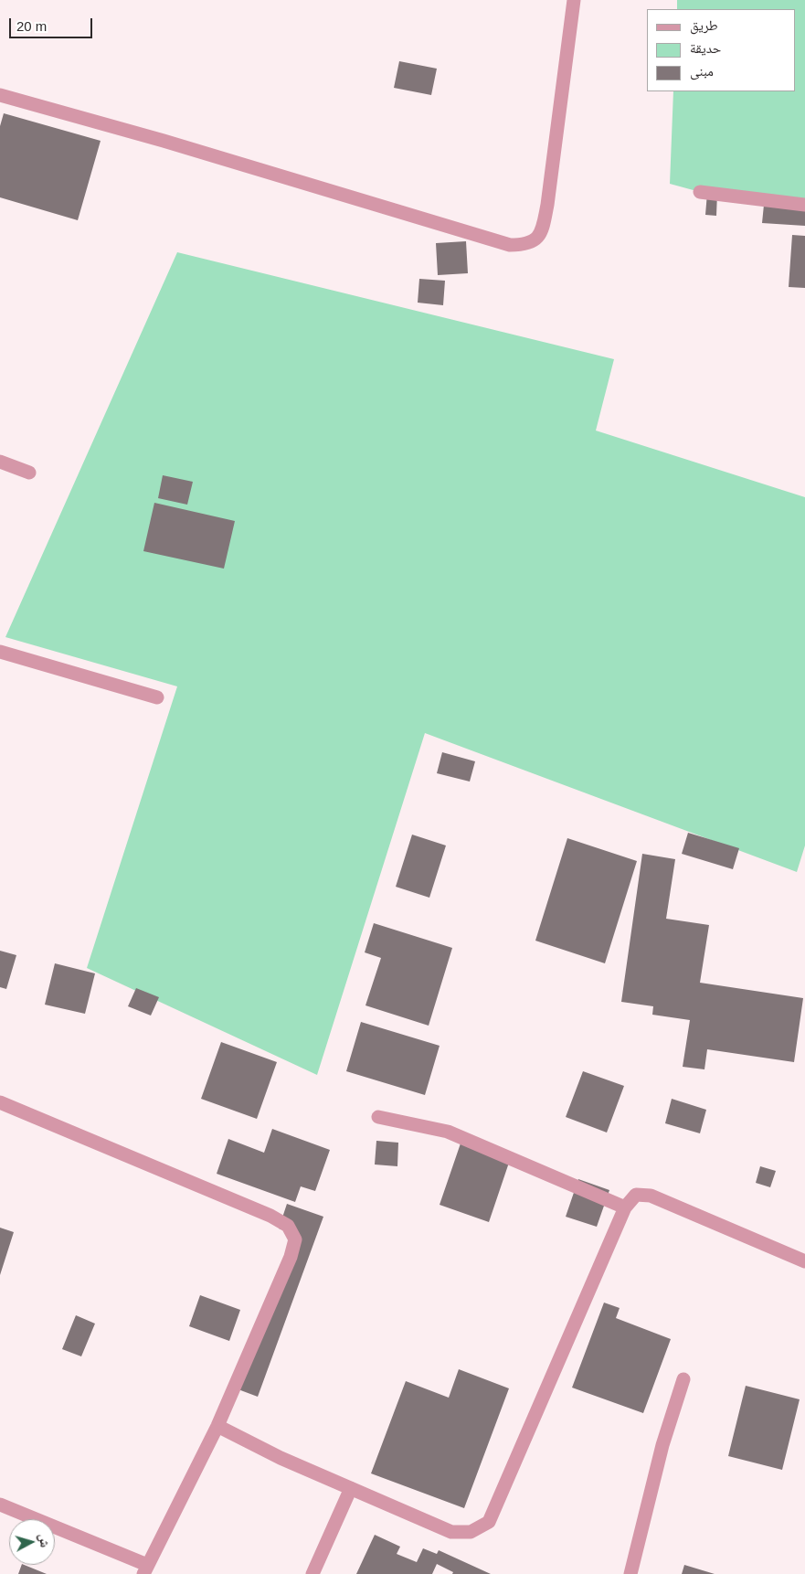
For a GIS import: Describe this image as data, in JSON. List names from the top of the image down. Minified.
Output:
{"legend":["طريق","حديقة","مبنى"],"scale_bar":"20 m","north":"right"}
